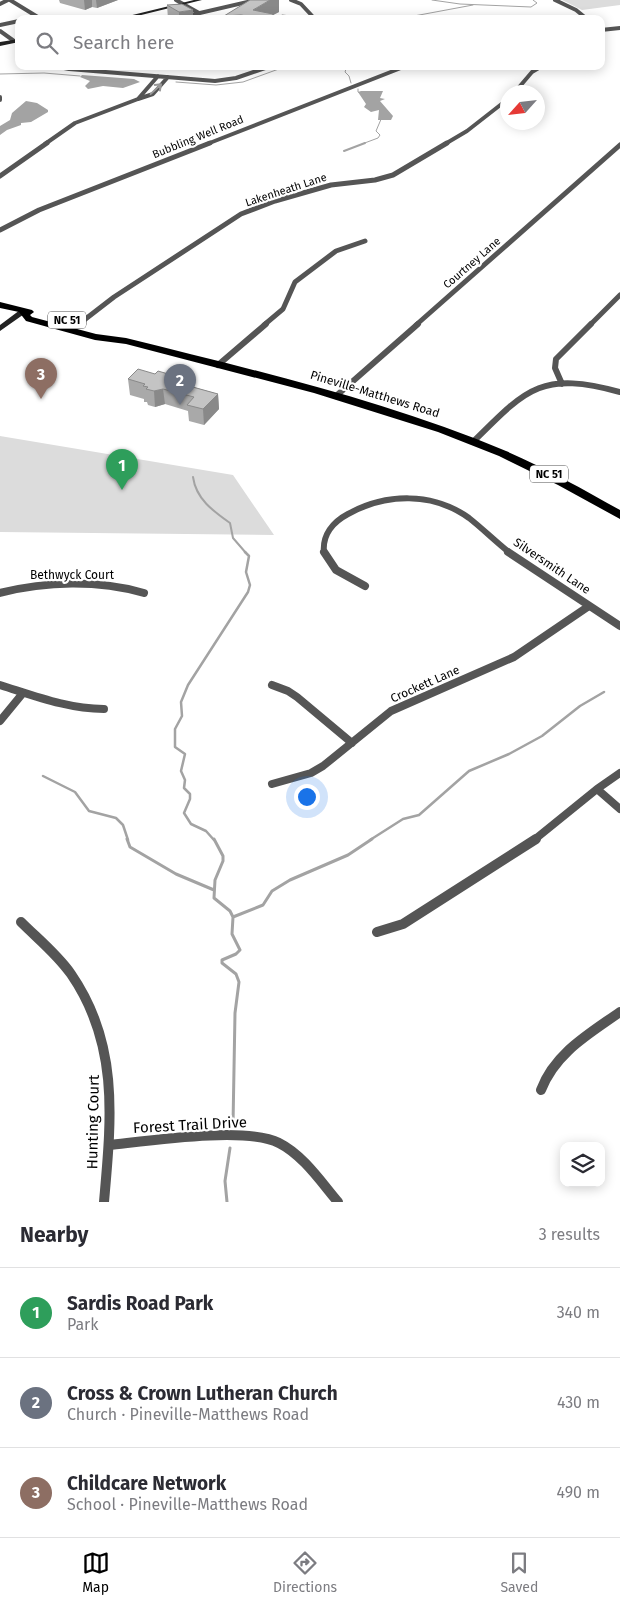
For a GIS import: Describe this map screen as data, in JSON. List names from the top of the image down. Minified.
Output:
{"streets":{"main road":["NC 51","Pineville-Matthews Road"],"street":["Bubbling Well Road","Lakenheath Lane","Courtney Lane","Silversmith Lane","Bethwyck Court","Crockett Lane","Hunting Court","Forest Trail Drive"]},"crossings":[["Lakenheath Lane","Pineville-Matthews Road"],["Courtney Lane","Pineville-Matthews Road"],["NC 51","Pineville-Matthews Road"],["Silversmith Lane","Crockett Lane"],["Hunting Court","Forest Trail Drive"]],"north":"bottom left","page":{"search":"Search here","pins":["3","2","1"],"heading":["Nearby","3 results"],"list":[{"mark":"1","name":"Sardis Road Park","note":"Park","value":"340 m"},{"mark":"2","name":"Cross & Crown Lutheran Church","note":"Church · Pineville-Matthews Road","value":"430 m"},{"mark":"3","name":"Childcare Network","note":"School · Pineville-Matthews Road","value":"490 m"}],"nav":["Map","Directions","Saved"]}}
